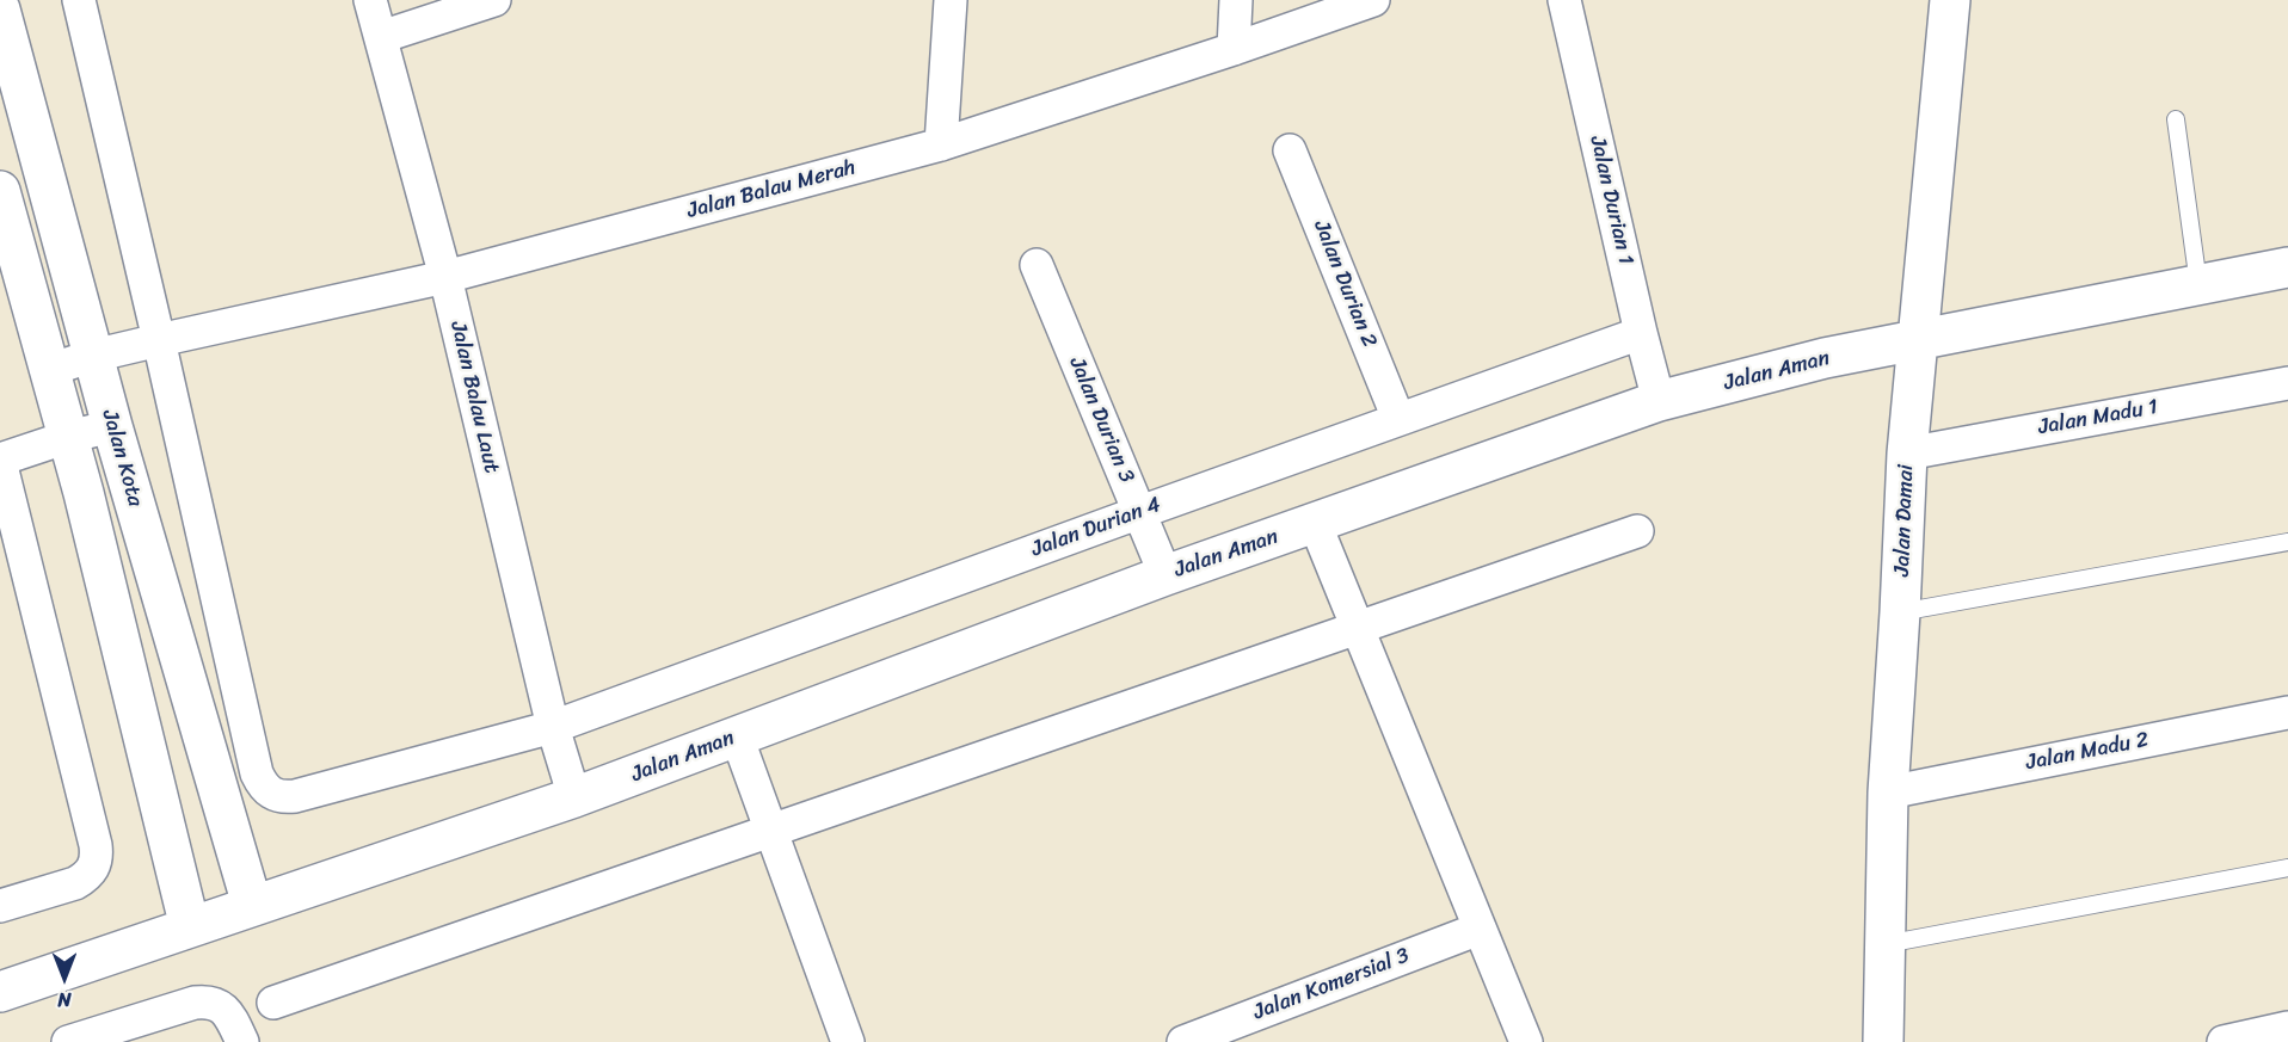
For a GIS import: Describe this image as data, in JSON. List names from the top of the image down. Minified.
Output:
{"streets":{"street":["Jalan Balau Merah","Jalan Durian 1","Jalan Durian 2","Jalan Aman","Jalan Balau Laut","Jalan Madu 1","Jalan Durian 3","Jalan Kota","Jalan Damai","Jalan Durian 4","Jalan Madu 2","Jalan Komersial 3"]},"crossings":[["Jalan Balau Merah","Jalan Balau Laut"],["Jalan Balau Merah","Jalan Kota"],["Jalan Balau Merah","Jalan Durian 4"],["Jalan Durian 1","Jalan Aman"],["Jalan Durian 1","Jalan Durian 4"],["Jalan Durian 2","Jalan Durian 4"],["Jalan Aman","Jalan Balau Laut"],["Jalan Aman","Jalan Durian 3"],["Jalan Aman","Jalan Kota"],["Jalan Aman","Jalan Damai"],["Jalan Balau Laut","Jalan Durian 4"],["Jalan Madu 1","Jalan Damai"],["Jalan Durian 3","Jalan Durian 4"],["Jalan Damai","Jalan Madu 2"]],"north":"bottom"}
